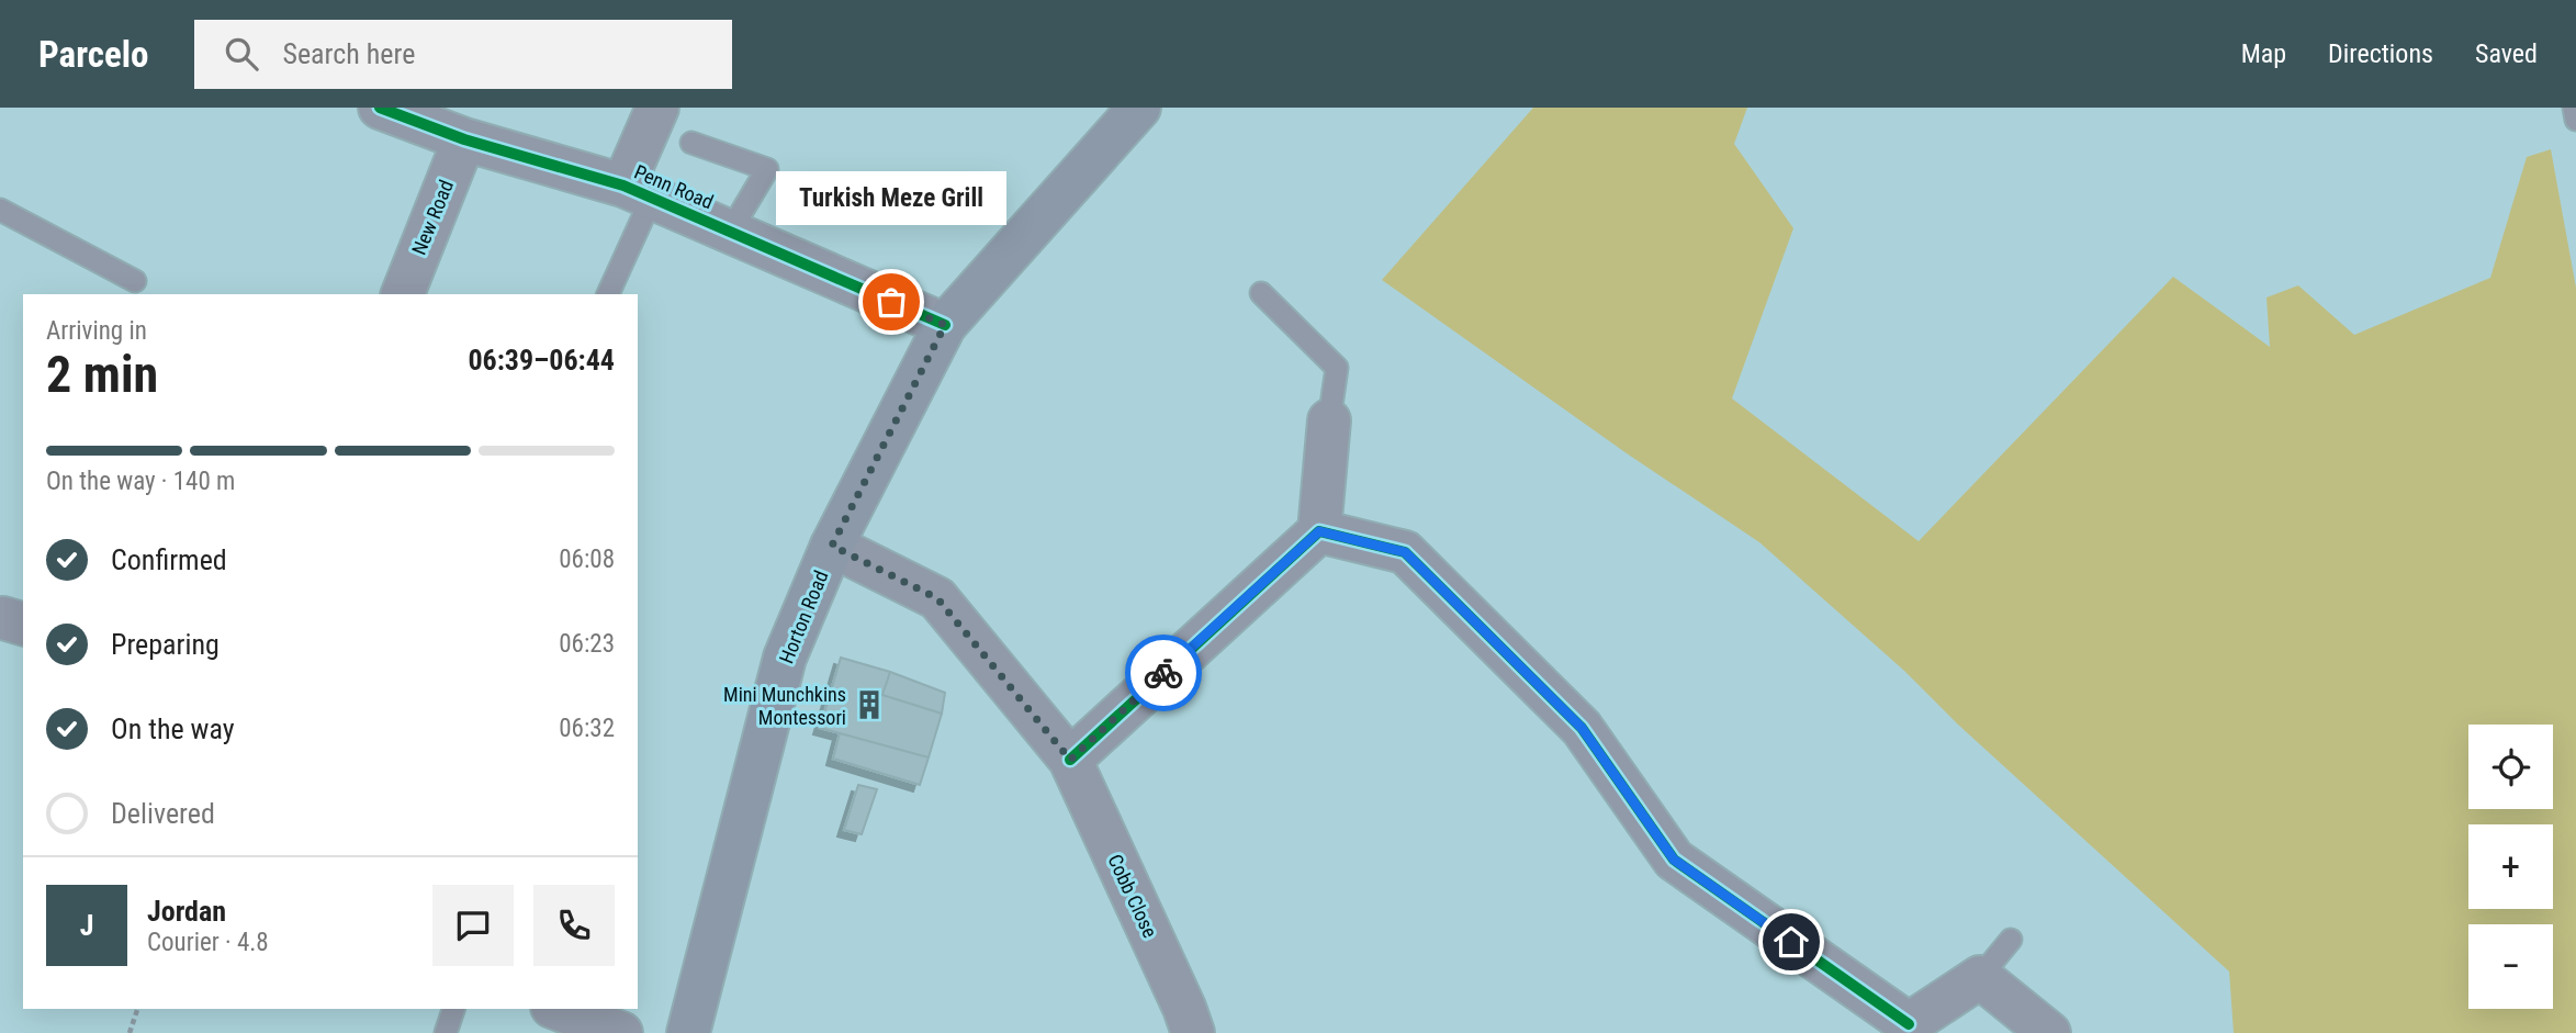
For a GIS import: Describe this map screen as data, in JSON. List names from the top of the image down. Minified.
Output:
{"streets":{"main road":["Horton Road"],"street":["Penn Road","New Road","Cobb Close"]},"crossings":[["Penn Road","New Road"],["Penn Road","Horton Road"],["Horton Road","Cobb Close"]],"places":{"other":["Turkish Meze Grill"],"building":["Mini Munchkins Montessori"]},"page":{"header":"Parcelo","search":"Search here","nav":["Map","Directions","Saved"],"bubble":"Turkish Meze Grill","heading":["2 min","Arriving in","06:39–06:44"],"panel":["Jordan","Courier · 4.8"],"bar":"On the way · 140 m","list":[["Confirmed","06:08"],["Preparing","06:23"],["On the way","06:32"],"Delivered"],"map_buttons":["+","−"],"round":"J"}}
